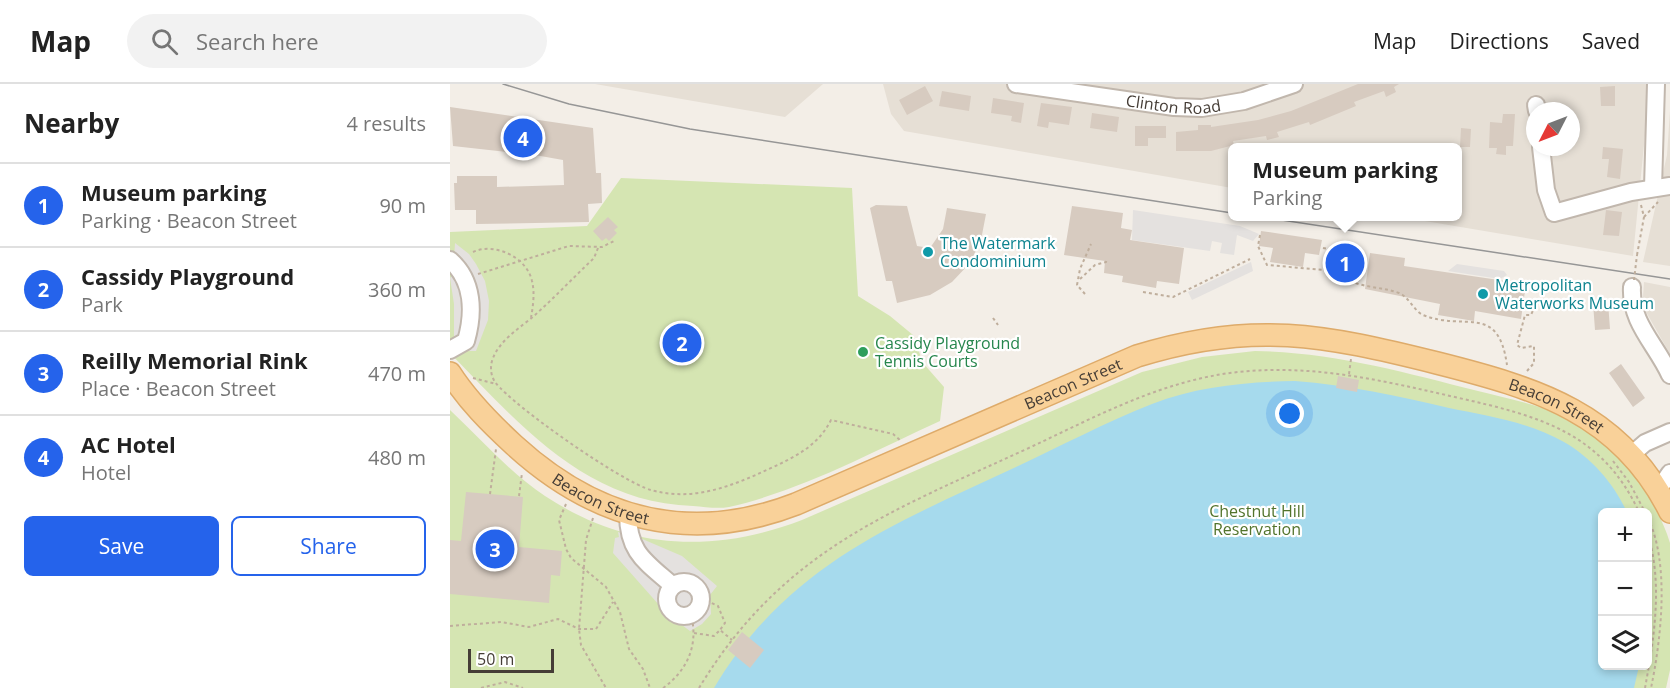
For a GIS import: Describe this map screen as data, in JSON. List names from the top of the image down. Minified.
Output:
{"streets":{"main road":["Beacon Street"],"street":["Clinton Road"]},"parks":["Chestnut Hill Reservation"],"places":["The Watermark Condominium","Metropolitan Waterworks Museum","Cassidy Playground Tennis Courts"],"scale_bar":"50 m","north":"bottom left","page":{"header":"Map","search":"Search here","nav":["Map","Directions","Saved"],"heading":["Nearby","4 results"],"pins":["4","1","2","3"],"popup":["Museum parking","Parking"],"list":[{"mark":"1","name":"Museum parking","note":"Parking · Beacon Street","value":"90 m"},{"mark":"2","name":"Cassidy Playground","note":"Park","value":"360 m"},{"mark":"3","name":"Reilly Memorial Rink","note":"Place · Beacon Street","value":"470 m"},{"mark":"4","name":"AC Hotel","note":"Hotel","value":"480 m"}],"buttons":["Save","Share"],"map_buttons":["+","−"],"scale":"50 m"}}
